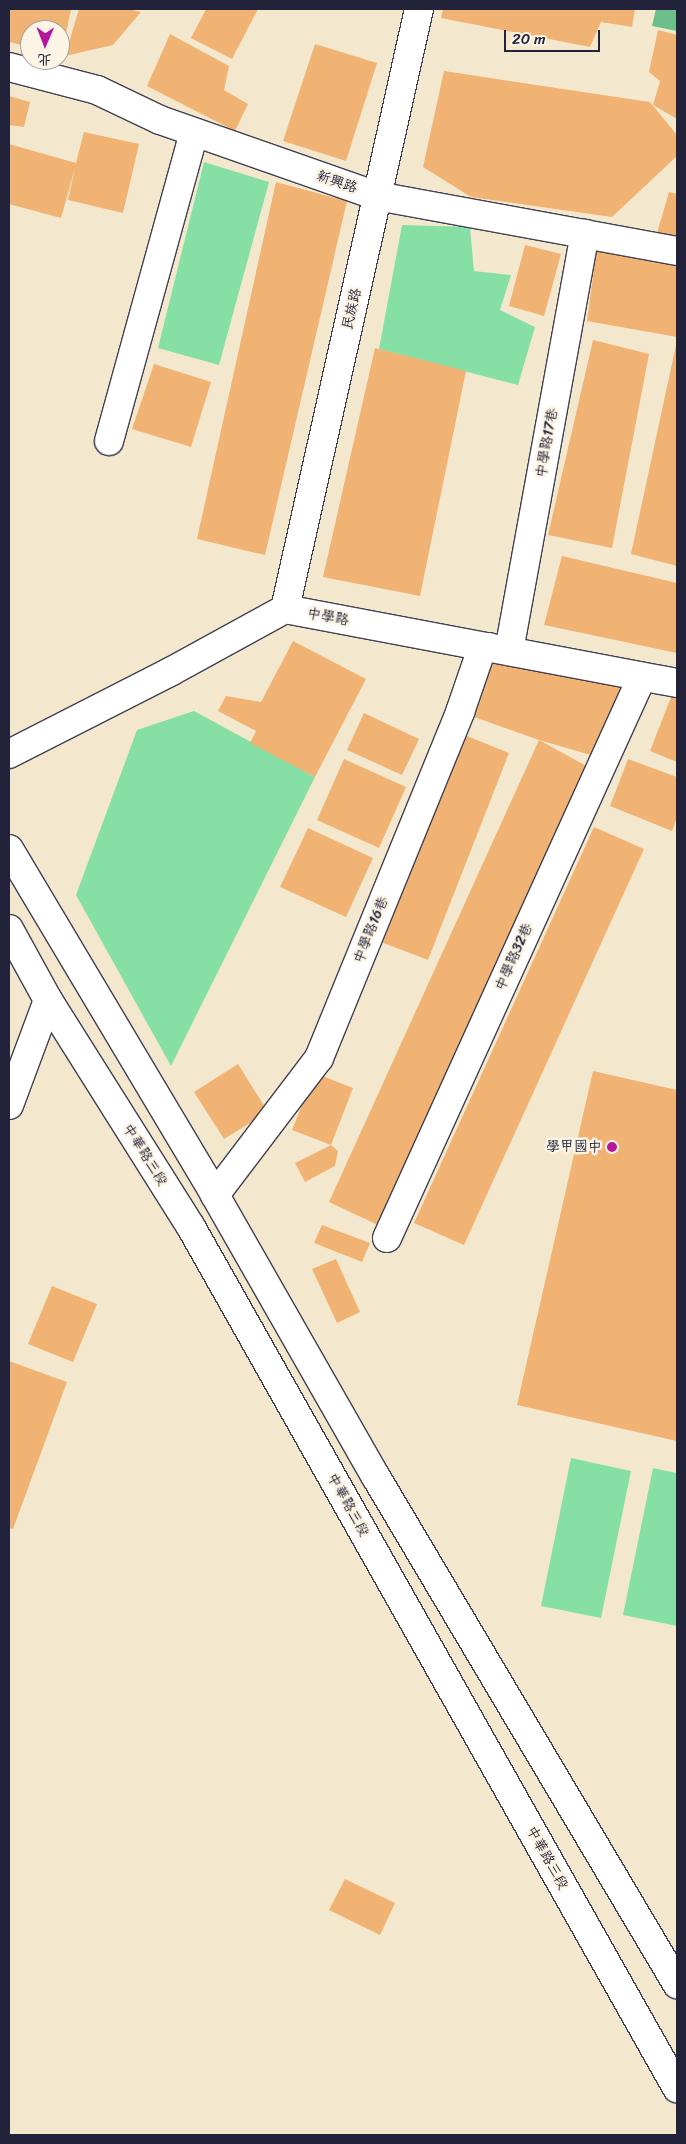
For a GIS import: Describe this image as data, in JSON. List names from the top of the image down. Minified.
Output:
{"streets":{"street":["新興路","民族路","中學路17巷","中學路","中學路16巷","中學路32巷","中華路三段"]},"crossings":[["新興路","民族路"],["新興路","中學路17巷"],["民族路","中學路"],["中學路17巷","中學路"],["中學路17巷","中學路16巷"],["中學路","中學路16巷"],["中學路","中學路32巷"]],"places":["學甲國中"],"scale_bar":"20 m","north":"bottom"}
